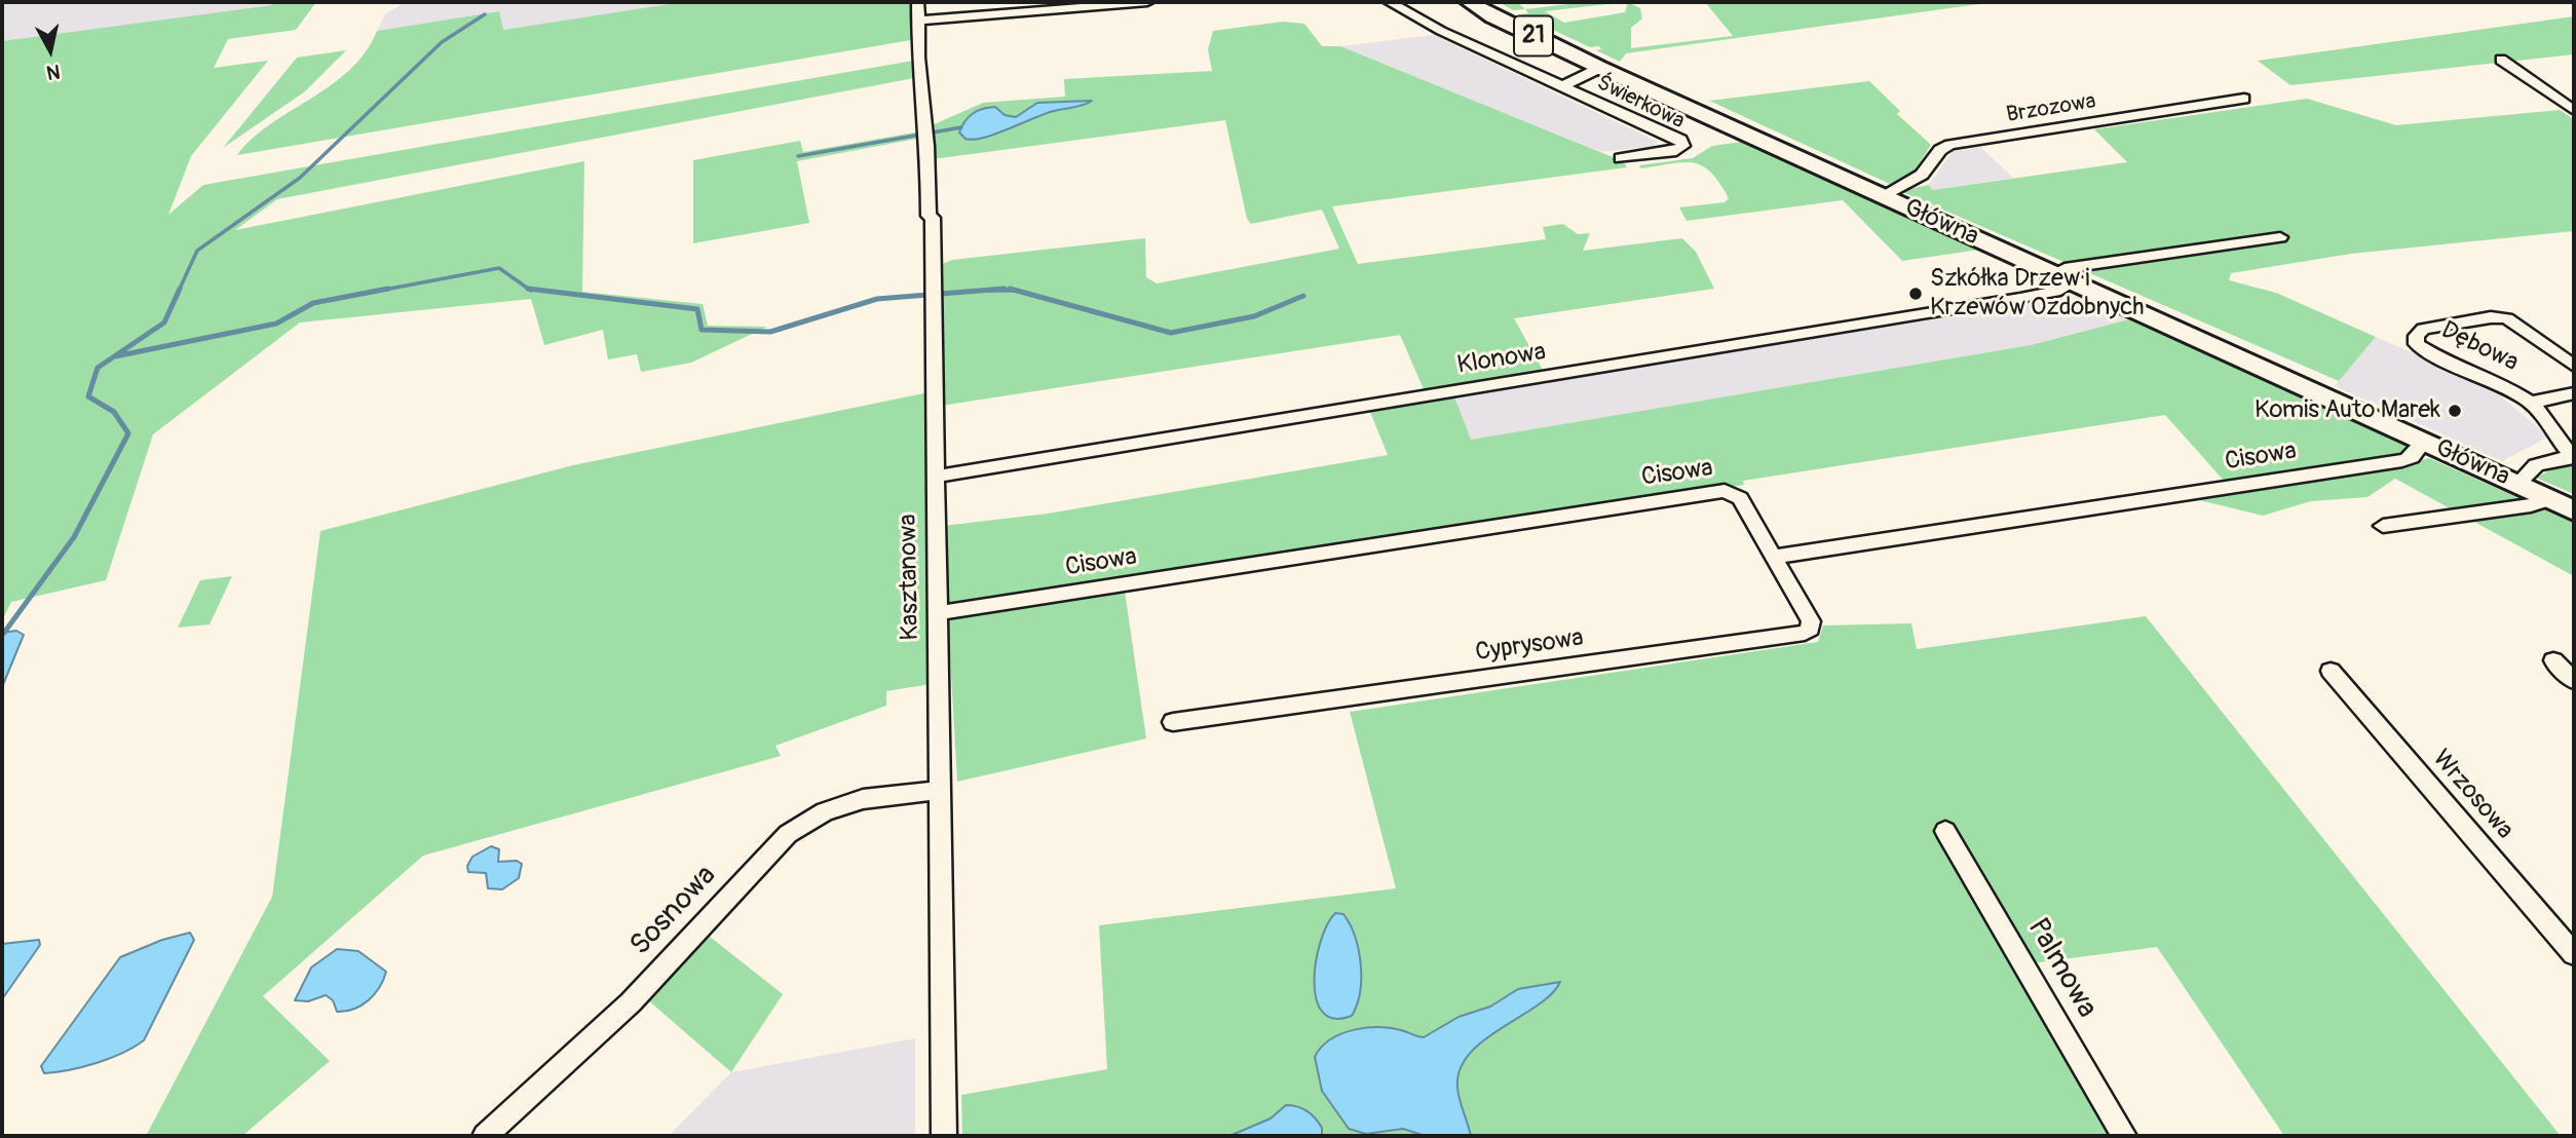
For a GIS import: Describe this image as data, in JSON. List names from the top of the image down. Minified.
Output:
{"streets":{"main road":["21","Główna"],"street":["Świerkowa","Brzozowa","Dębowa","Klonowa","Cisowa","Kasztanowa","Cyprysowa","Wrzosowa","Sosnowa","Palmowa"]},"crossings":[["Świerkowa","Główna"],["Brzozowa","Główna"],["Główna","Dębowa"],["Główna","Klonowa"],["Główna","Cisowa"],["Klonowa","Kasztanowa"],["Cisowa","Kasztanowa"],["Cisowa","Cyprysowa"],["Kasztanowa","Sosnowa"]],"places":["Szkółka Drzew i Krzewów Ozdobnych","Komis Auto Marek"],"north":"bottom"}
